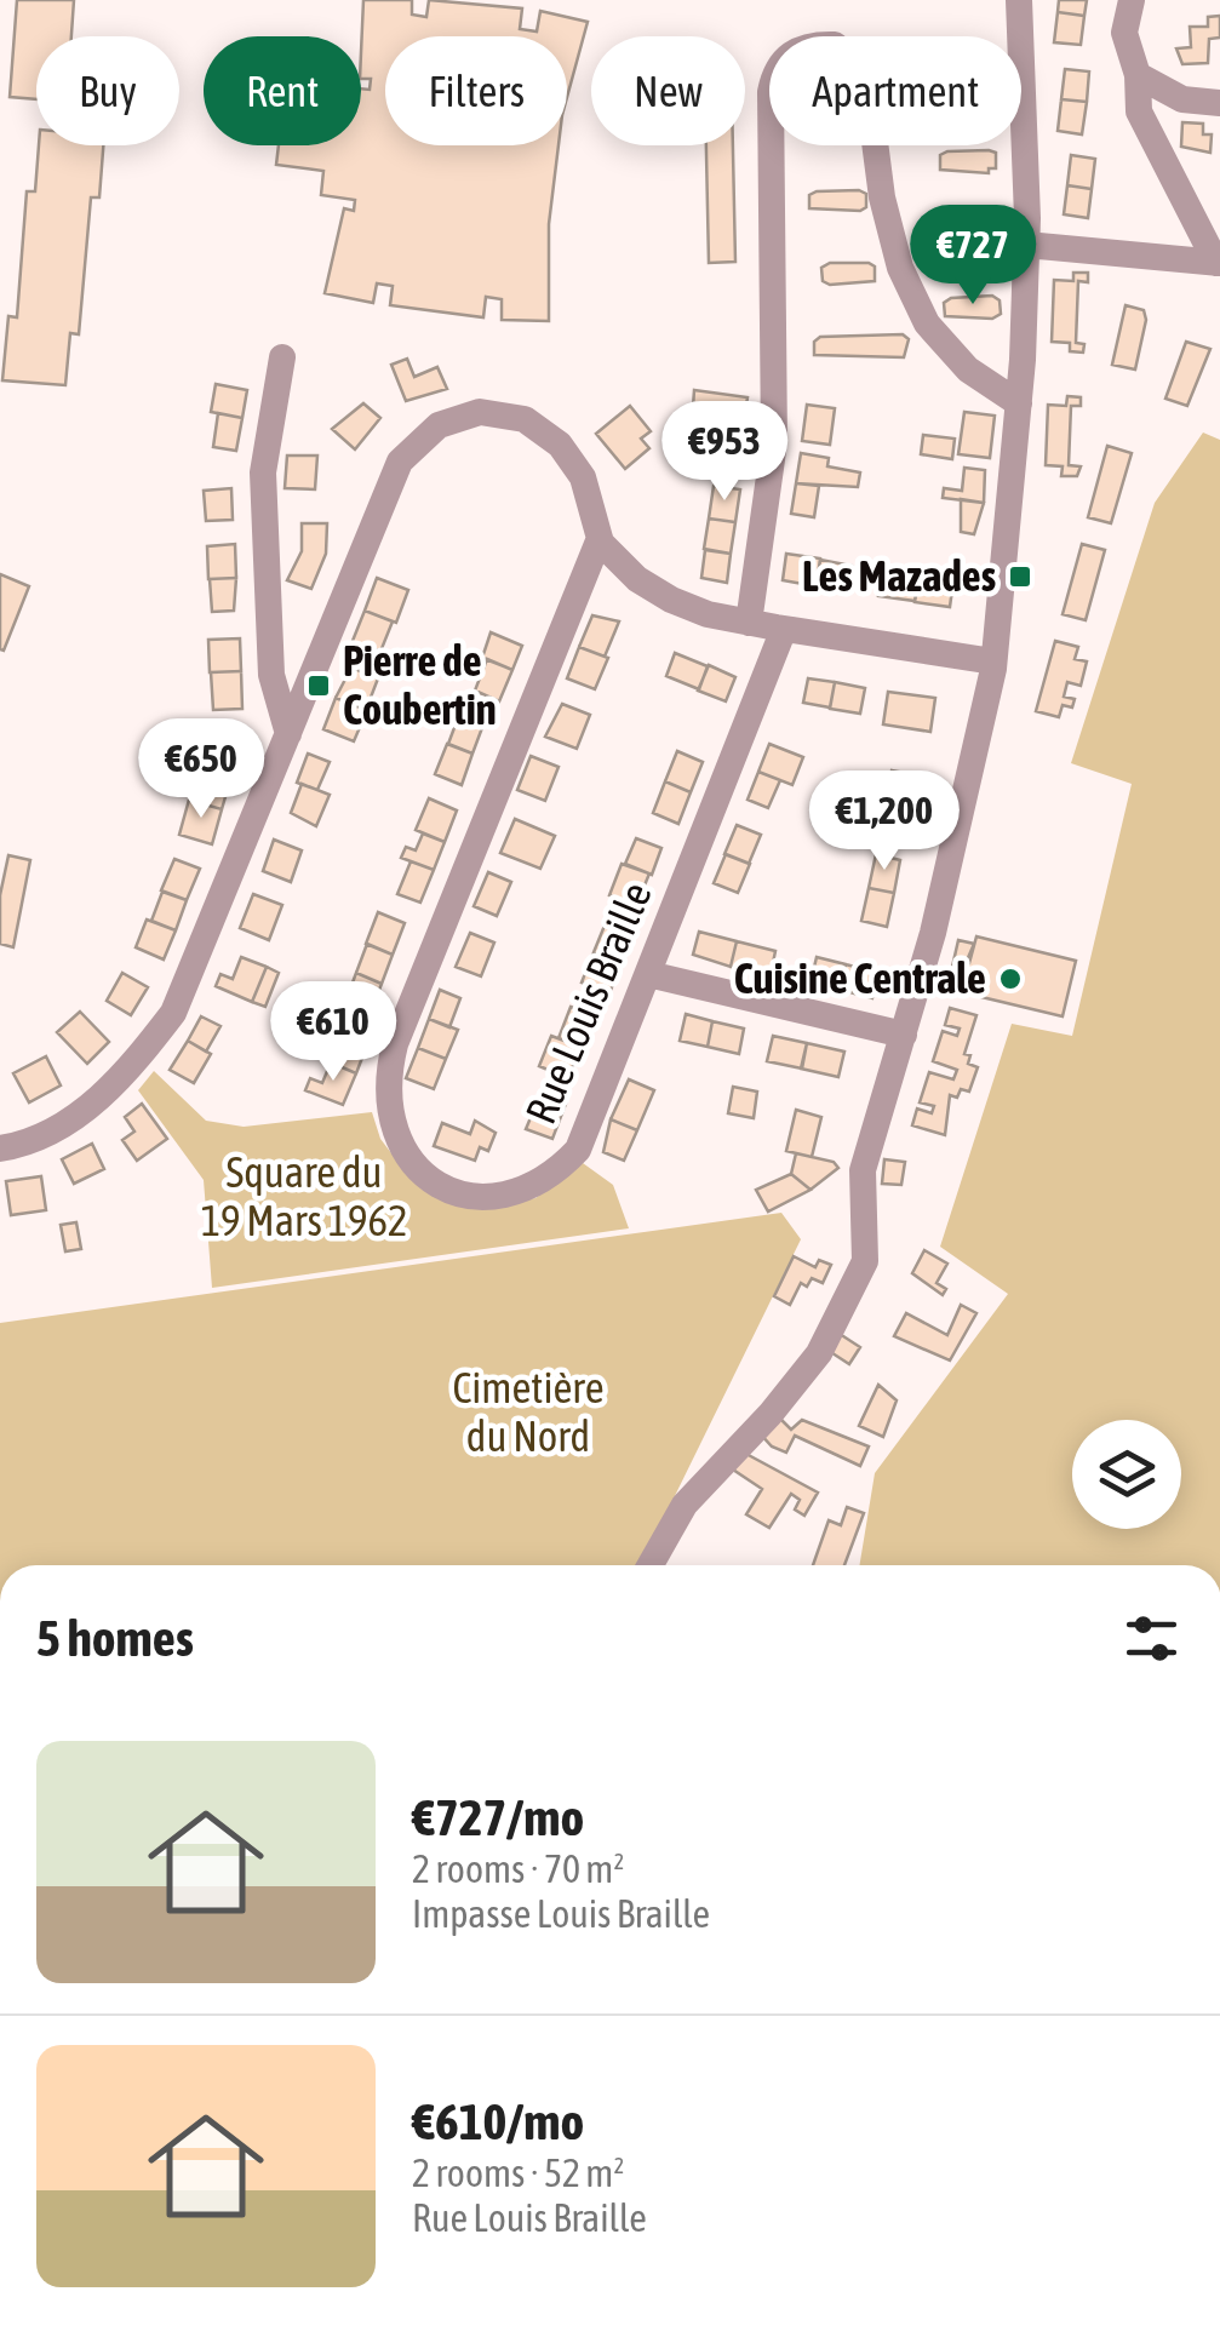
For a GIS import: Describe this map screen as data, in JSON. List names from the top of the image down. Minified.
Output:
{"streets":{"street":["Rue Louis Braille"]},"parks":["Square du 19 Mars 1962","Cimetière du Nord"],"places":{"transit":["Les Mazades","Pierre de Coubertin"],"other":["Cuisine Centrale"]},"page":{"chip":["Buy","Rent","Filters","New","Apartment"],"price":["€727","€953","€650","€1,200","€610"],"heading":"5 homes","list":[{"name":"€727/mo","note":"2 rooms · 70 m² · Impasse Louis Braille"},{"name":"€610/mo","note":"2 rooms · 52 m² · Rue Louis Braille"}]}}
